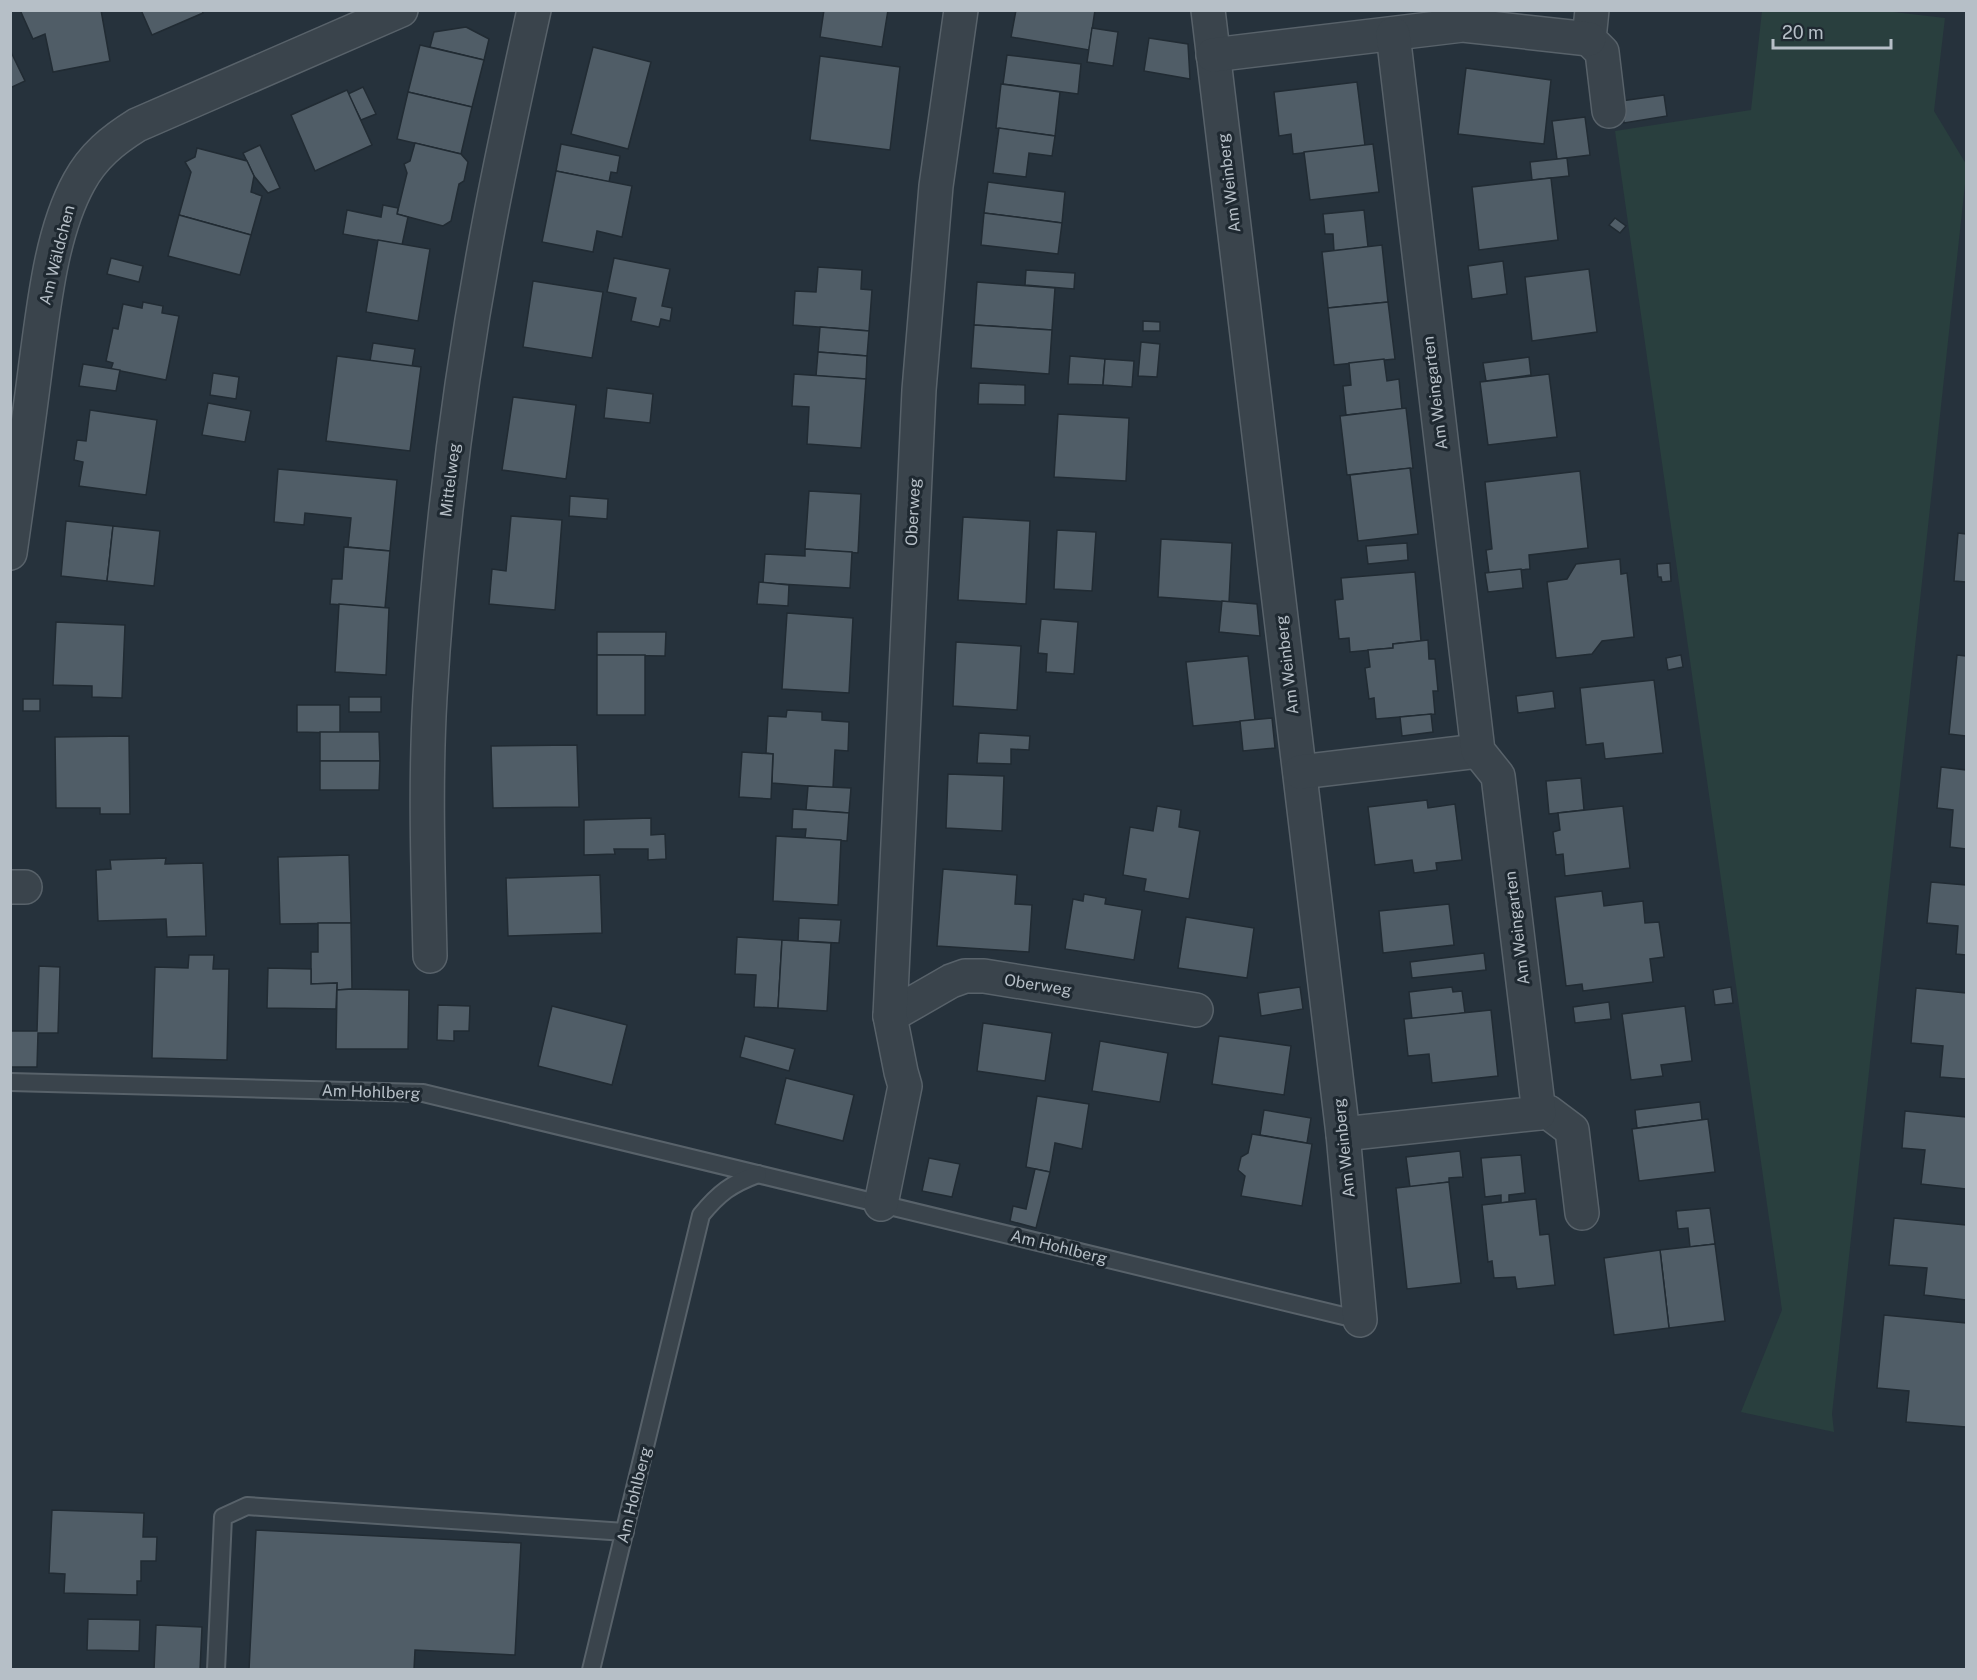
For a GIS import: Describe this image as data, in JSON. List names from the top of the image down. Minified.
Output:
{"streets":{"street":["Am Weinberg","Am Wäldchen","Am Weingarten","Mittelweg","Oberweg"],"lane":["Am Hohlberg"]},"crossings":[["Am Weinberg","Am Hohlberg"],["Oberweg","Am Hohlberg"]],"scale_bar":"20 m"}
